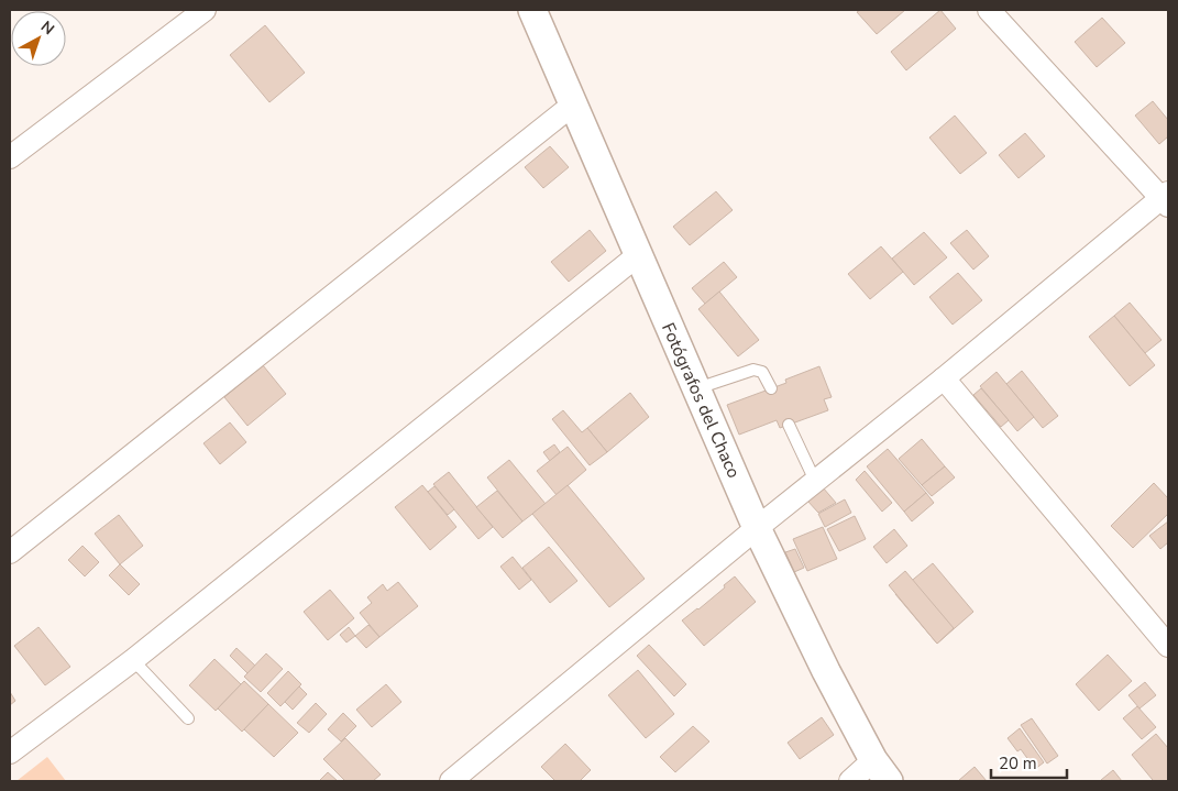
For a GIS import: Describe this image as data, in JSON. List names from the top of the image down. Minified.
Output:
{"streets":{"street":["Fotógrafos del Chaco"]},"scale_bar":"20 m","north":"top right"}
